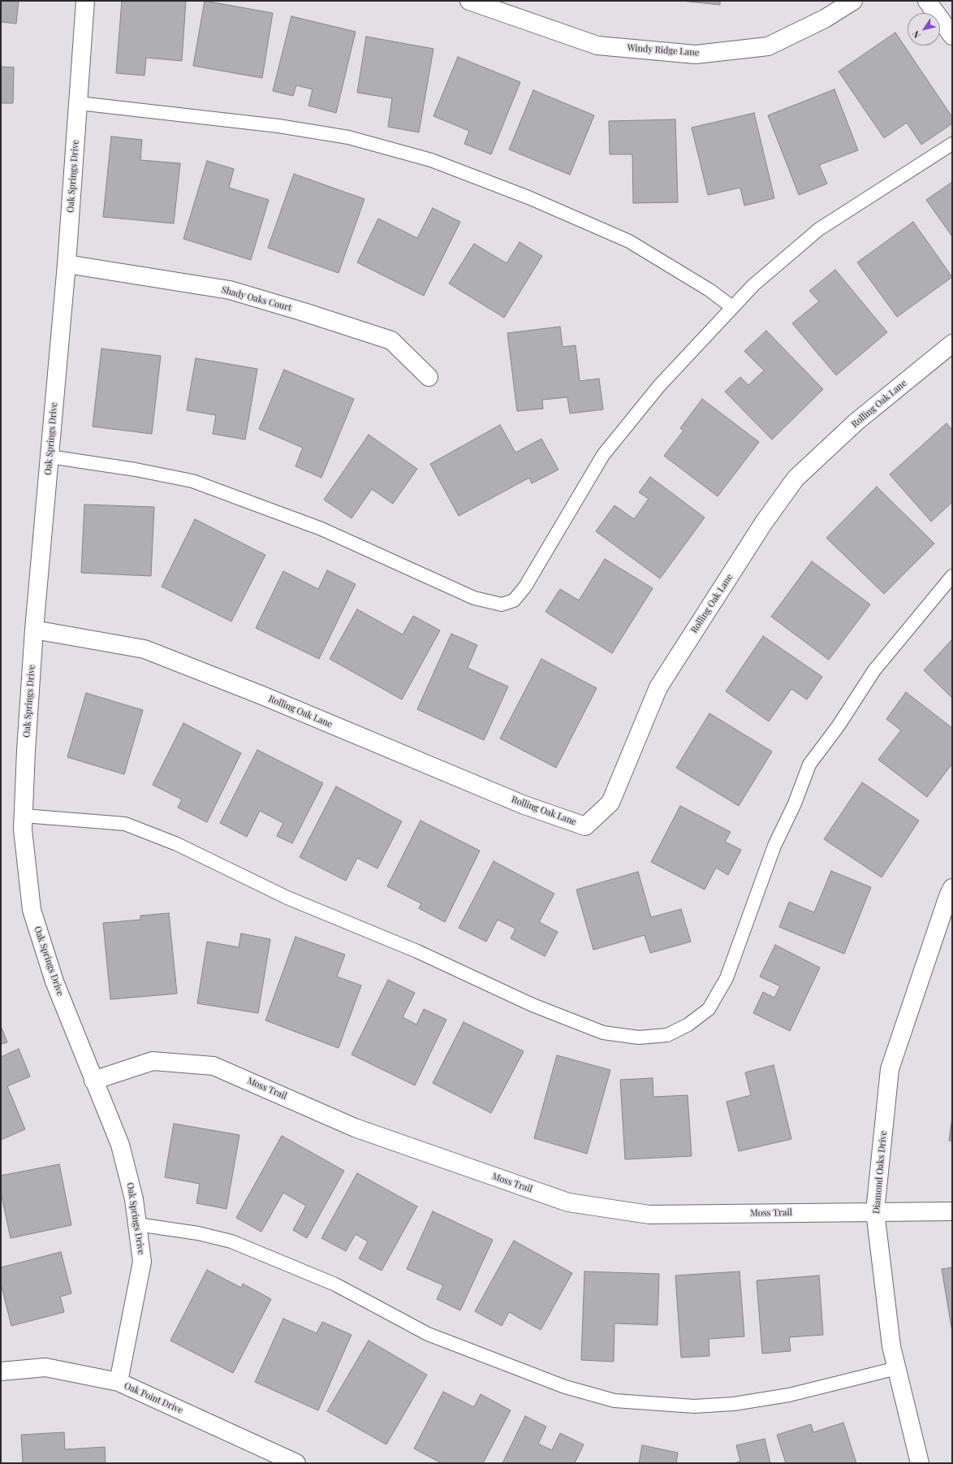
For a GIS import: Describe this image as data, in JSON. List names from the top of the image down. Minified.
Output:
{"streets":{"street":["Windy Ridge Lane","Oak Springs Drive","Shady Oaks Court","Rolling Oak Lane","Moss Trail","Diamond Oaks Drive","Oak Point Drive"]},"crossings":[["Oak Springs Drive","Shady Oaks Court"],["Oak Springs Drive","Rolling Oak Lane"],["Oak Springs Drive","Moss Trail"],["Oak Springs Drive","Oak Point Drive"],["Moss Trail","Diamond Oaks Drive"]],"north":"bottom left"}
